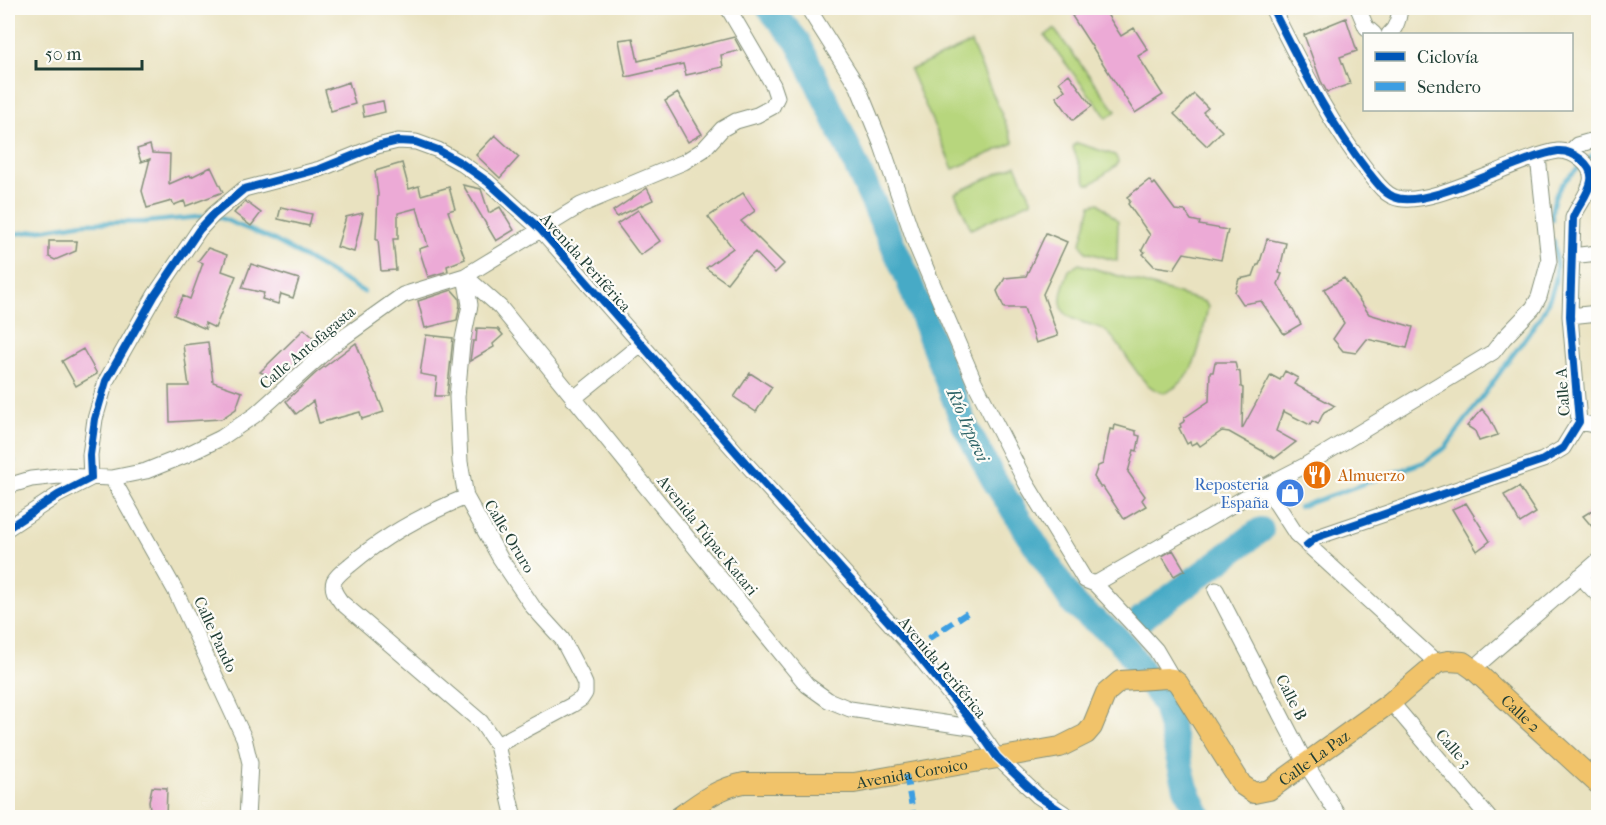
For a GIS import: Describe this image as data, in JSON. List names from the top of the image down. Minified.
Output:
{"streets":{"main road":["Calle 2","Calle La Paz","Avenida Coroico"],"street":["Avenida Periférica","Calle Antofagasta","Calle A","Avenida Túpac Katari","Calle Oruro","Calle Pando","Calle B","Calle 3"]},"crossings":[["Avenida Periférica","Calle Antofagasta"],["Avenida Periférica","Avenida Túpac Katari"],["Avenida Periférica","Avenida Coroico"],["Calle Antofagasta","Avenida Túpac Katari"],["Calle Antofagasta","Calle Oruro"],["Calle Antofagasta","Calle Pando"],["Avenida Túpac Katari","Calle Oruro"],["Calle B","Calle La Paz"],["Calle 2","Calle La Paz"],["Calle 3","Calle La Paz"],["Calle La Paz","Avenida Coroico"]],"water":["Río Irpavi"],"places":{"restaurant":["Almuerzo"],"shop":["Reposteria España"]},"legend":["Ciclovía","Sendero"],"scale_bar":"50 m"}
